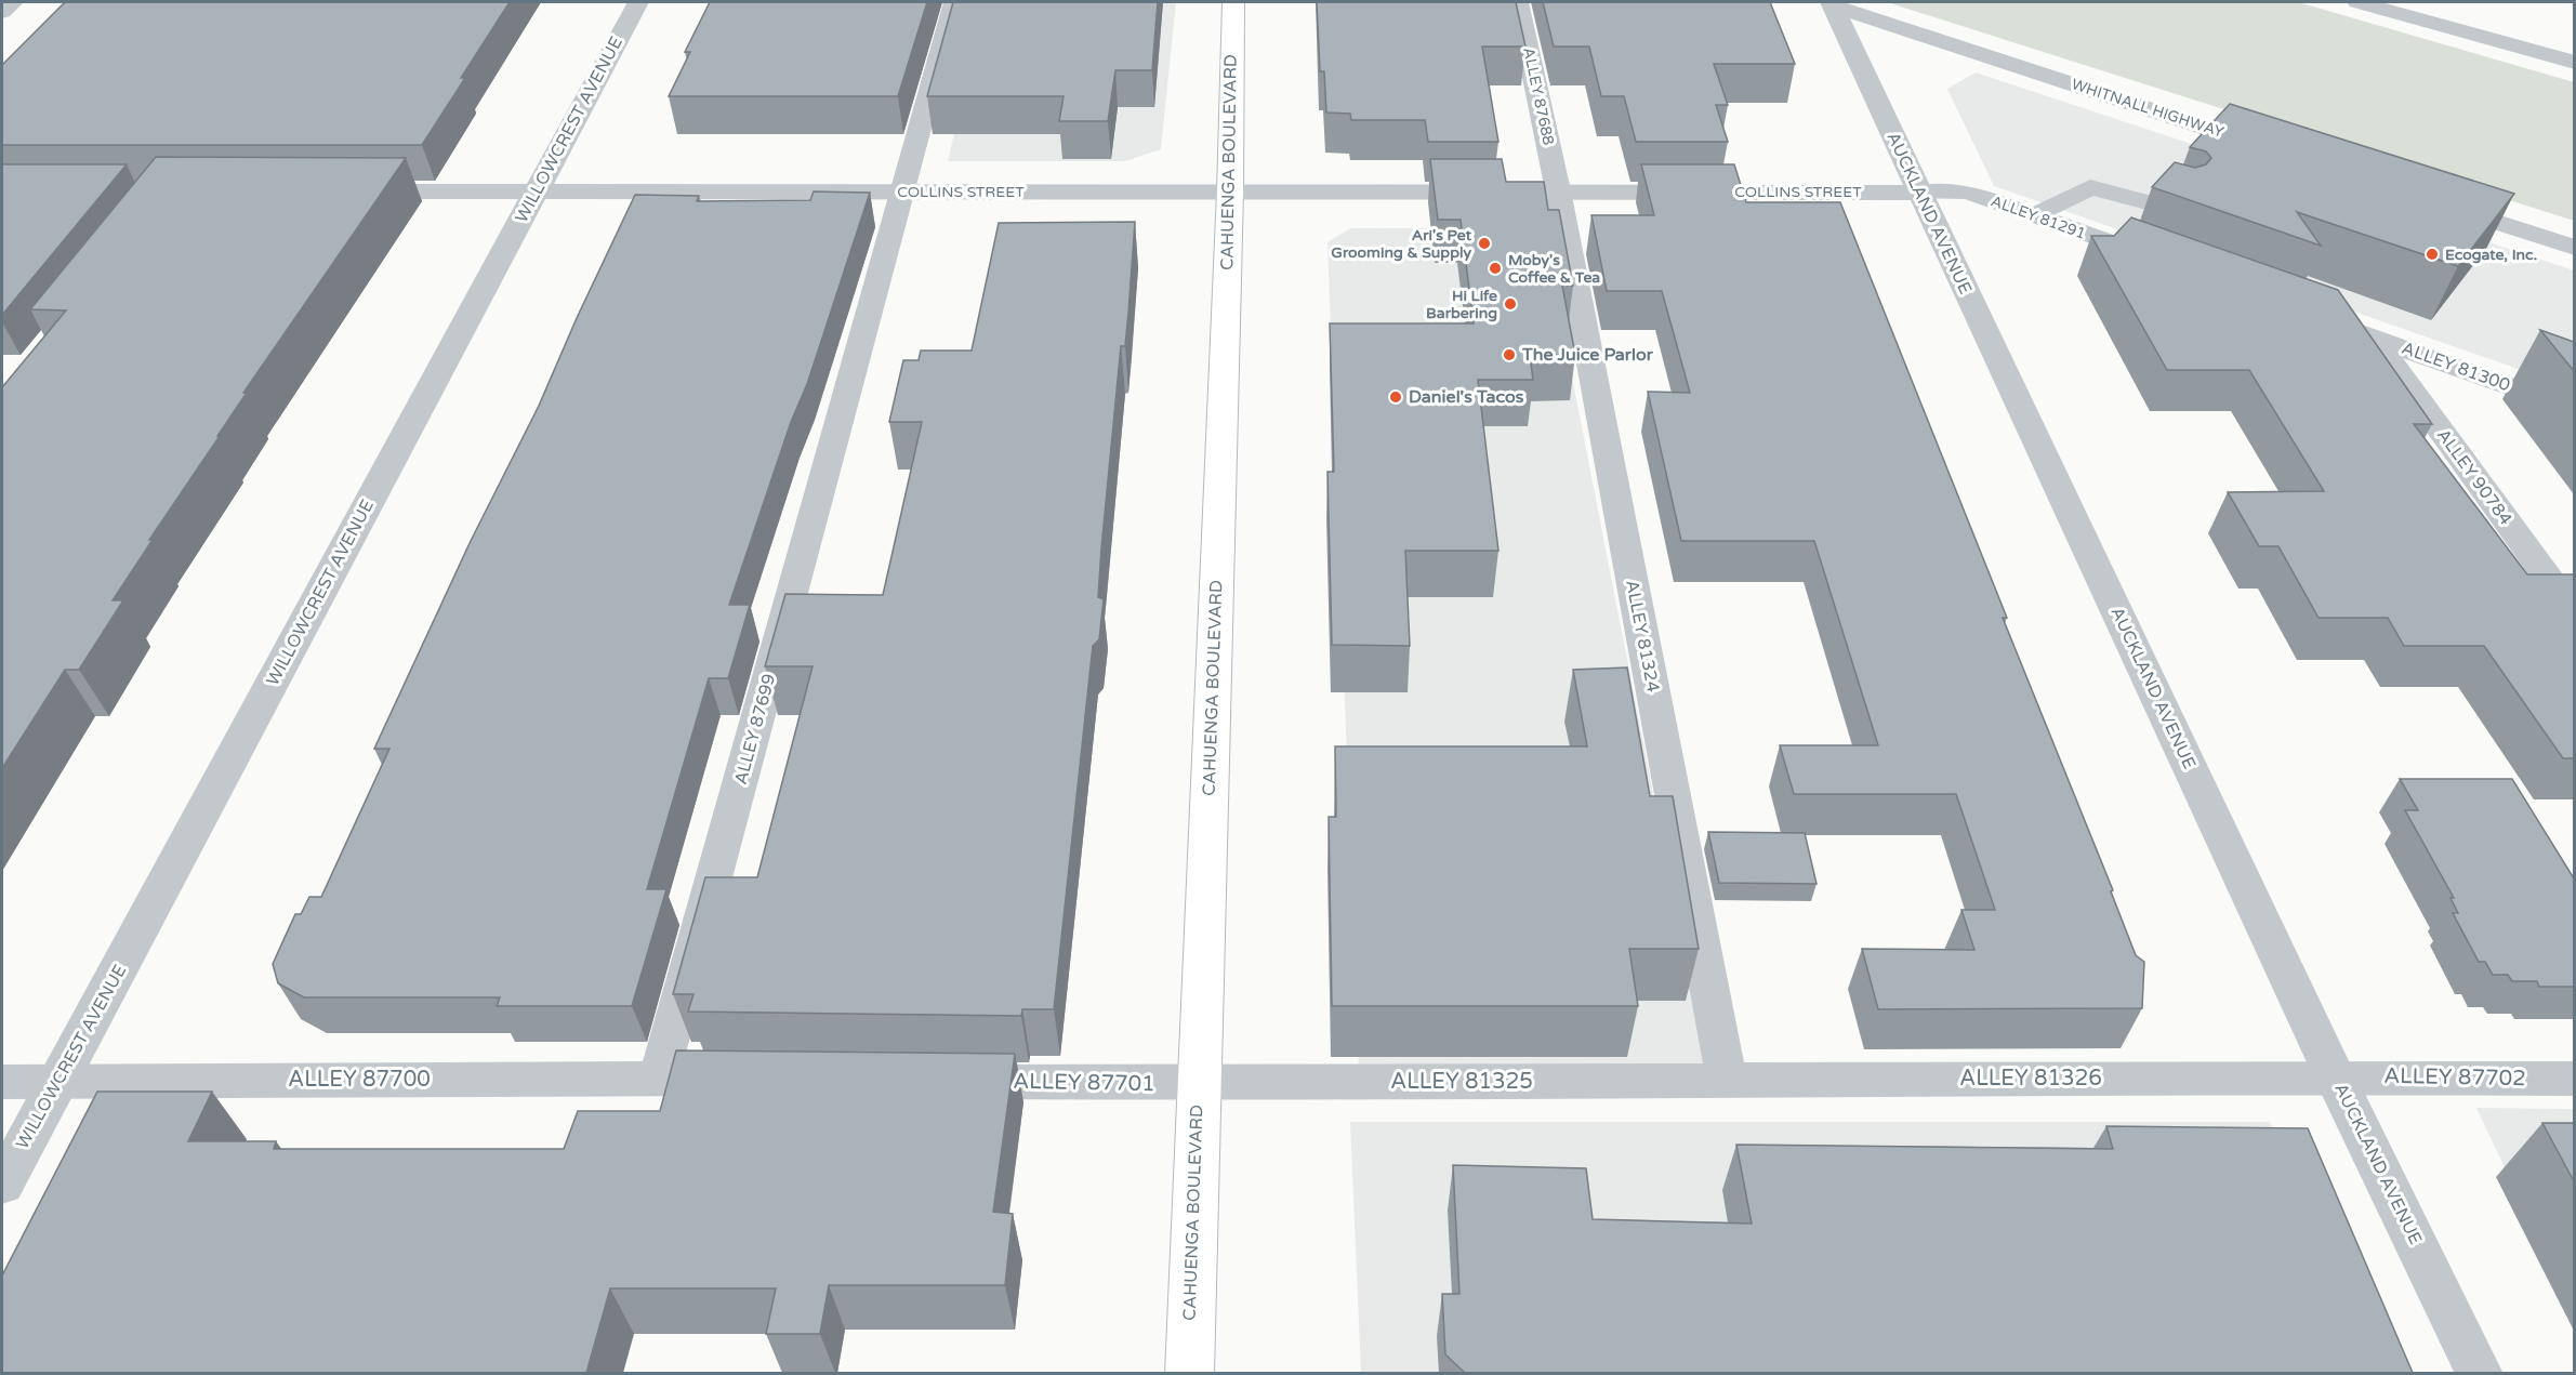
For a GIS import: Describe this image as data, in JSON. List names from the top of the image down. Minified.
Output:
{"streets":{"main road":["CAHUENGA BOULEVARD"],"street":["WHITNALL HIGHWAY","WILLOWCREST AVENUE","COLLINS STREET","AUCKLAND AVENUE"],"lane":["ALLEY 87688","ALLEY 81291","ALLEY 81300","ALLEY 90784","ALLEY 81324","ALLEY 87699","ALLEY 87702","ALLEY 81326","ALLEY 87700","ALLEY 81325","ALLEY 87701"]},"crossings":[["ALLEY 87688","COLLINS STREET"],["ALLEY 87688","ALLEY 81324"],["WHITNALL HIGHWAY","AUCKLAND AVENUE"],["WILLOWCREST AVENUE","COLLINS STREET"],["WILLOWCREST AVENUE","ALLEY 87700"],["CAHUENGA BOULEVARD","COLLINS STREET"],["CAHUENGA BOULEVARD","ALLEY 81325"],["CAHUENGA BOULEVARD","ALLEY 87701"],["COLLINS STREET","AUCKLAND AVENUE"],["COLLINS STREET","ALLEY 81291"],["COLLINS STREET","ALLEY 81324"],["COLLINS STREET","ALLEY 87699"],["AUCKLAND AVENUE","ALLEY 81291"],["AUCKLAND AVENUE","ALLEY 87702"],["AUCKLAND AVENUE","ALLEY 81326"],["ALLEY 81300","ALLEY 90784"],["ALLEY 81324","ALLEY 81326"],["ALLEY 81324","ALLEY 81325"],["ALLEY 87699","ALLEY 87700"],["ALLEY 87702","ALLEY 81326"],["ALLEY 81326","ALLEY 81325"],["ALLEY 81325","ALLEY 87701"]],"places":["Ari's Pet Grooming & Supply","Ecogate, Inc.","Moby's Coffee & Tea","Hi Life Barbering","The Juice Parlor","Daniel's Tacos"]}
